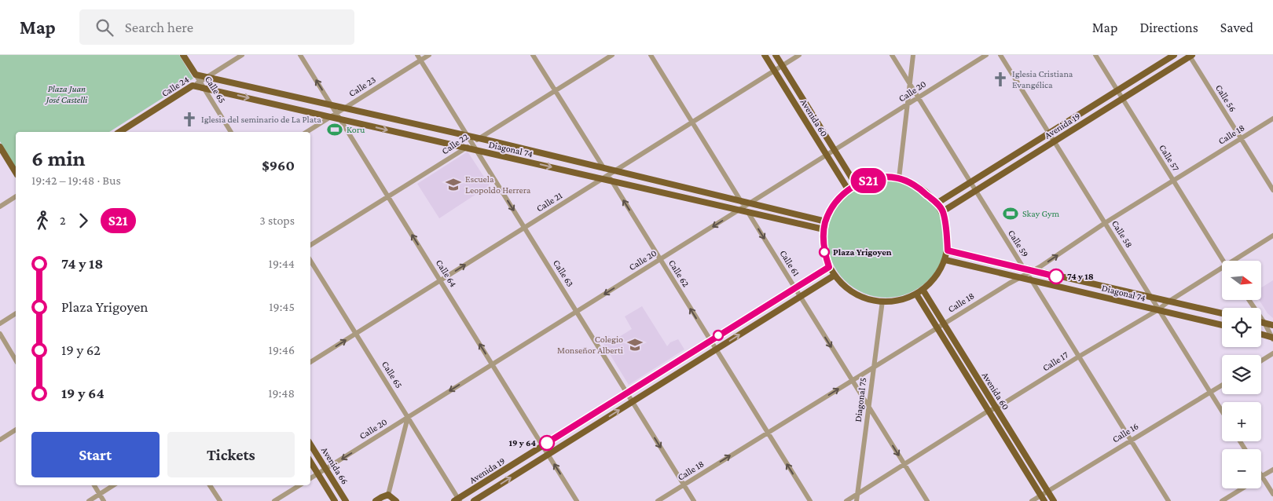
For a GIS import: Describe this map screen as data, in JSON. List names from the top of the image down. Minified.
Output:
{"streets":{"main road":["Calle 24","Calle 65","Avenida 60","Avenida 19","Diagonal 74","Avenida 66"],"street":["Calle 23","Calle 20","Calle 56","Calle 18","Calle 22","Calle 57","Calle 21","Calle 58","Calle 59","Calle 61","Calle 64","Calle 63","Calle 62","Calle 17","Diagonal 75","Calle 16"]},"crossings":[["Calle 24","Calle 65"],["Calle 24","Diagonal 74"],["Calle 23","Diagonal 74"],["Calle 23","Calle 64"],["Calle 23","Calle 63"],["Calle 65","Calle 20"],["Calle 65","Avenida 19"],["Calle 65","Diagonal 74"],["Calle 65","Calle 21"],["Calle 20","Avenida 60"],["Calle 20","Diagonal 74"],["Calle 20","Calle 59"],["Calle 20","Calle 61"],["Calle 20","Calle 64"],["Calle 20","Calle 63"],["Calle 20","Calle 62"],["Calle 20","Avenida 66"],["Calle 56","Avenida 19"],["Calle 56","Calle 18"],["Avenida 60","Avenida 19"],["Avenida 60","Calle 18"],["Avenida 60","Diagonal 74"],["Avenida 60","Calle 21"],["Avenida 60","Calle 17"],["Avenida 60","Diagonal 75"],["Avenida 60","Calle 16"],["Avenida 19","Diagonal 74"],["Avenida 19","Calle 57"],["Avenida 19","Calle 58"],["Avenida 19","Calle 59"],["Avenida 19","Calle 61"],["Avenida 19","Calle 64"],["Avenida 19","Calle 63"],["Avenida 19","Calle 62"],["Avenida 19","Diagonal 75"],["Calle 18","Diagonal 74"],["Calle 18","Calle 57"],["Calle 18","Calle 58"],["Calle 18","Calle 59"],["Calle 18","Calle 61"],["Calle 18","Calle 63"],["Calle 18","Calle 62"],["Calle 18","Diagonal 75"],["Calle 22","Diagonal 74"],["Calle 22","Calle 64"],["Calle 22","Calle 63"],["Calle 22","Calle 62"],["Diagonal 74","Calle 21"],["Diagonal 74","Calle 58"],["Diagonal 74","Calle 59"],["Diagonal 74","Calle 61"],["Diagonal 74","Calle 64"],["Diagonal 74","Calle 63"],["Diagonal 74","Calle 62"],["Diagonal 74","Calle 17"],["Diagonal 74","Diagonal 75"],["Calle 21","Calle 61"],["Calle 21","Calle 64"],["Calle 21","Calle 63"],["Calle 21","Calle 62"],["Calle 58","Calle 17"],["Calle 58","Calle 16"],["Calle 59","Calle 17"],["Calle 59","Calle 16"],["Calle 61","Calle 17"],["Calle 61","Diagonal 75"],["Calle 17","Diagonal 75"]],"one_way":["Calle 20","Calle 18","Calle 61","Calle 64","Calle 63","Calle 62"],"parks":["Plaza Juan José Castelli"],"places":{"church":["Iglesia Cristiana Evangélica","Iglesia del seminario de La Plata"],"sports":["Koru","Skay Gym"],"school or university":["Escuela Leopoldo Herrera","Colegio Monseñor Alberti"],"other":["Plaza Yrigoyen","74 y 18","19 y 64"]},"lines":["bus line S21"],"north":"right","page":{"header":"Map","search":"Search here","nav":["Map","Directions","Saved"],"on_map":"S21","heading":["6 min","19:42 – 19:48 · Bus","$960"],"legs":["2","S21","3 stops"],"list":[{"name":"74 y 18","value":"19:44"},{"name":"Plaza Yrigoyen","value":"19:45"},{"name":"19 y 62","value":"19:46"},{"name":"19 y 64","value":"19:48"}],"map_buttons":["+","−"],"buttons":["Start","Tickets"]}}
